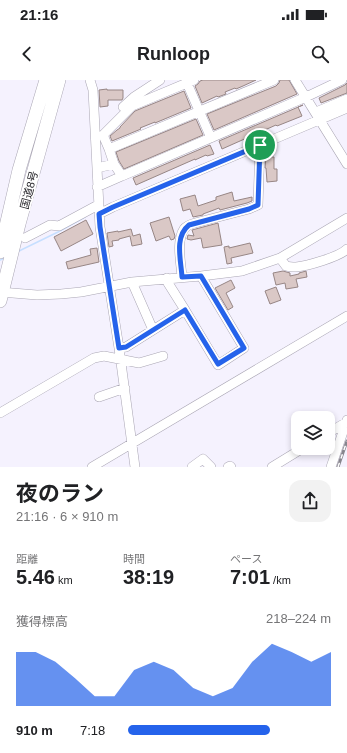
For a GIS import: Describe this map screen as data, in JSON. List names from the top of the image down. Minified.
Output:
{"streets":{"highway":["国道8号"]},"page":{"status":"21:16","header":"Runloop","heading":["夜のラン","21:16 · 6 × 910 m"],"stats":[["距離","5.46 km"],["時間","38:19"],["ペース","7:01 /km"]],"chart":["獲得標高","218–224 m"],"list":[{"name":"910 m","note":"7:18"}]}}
